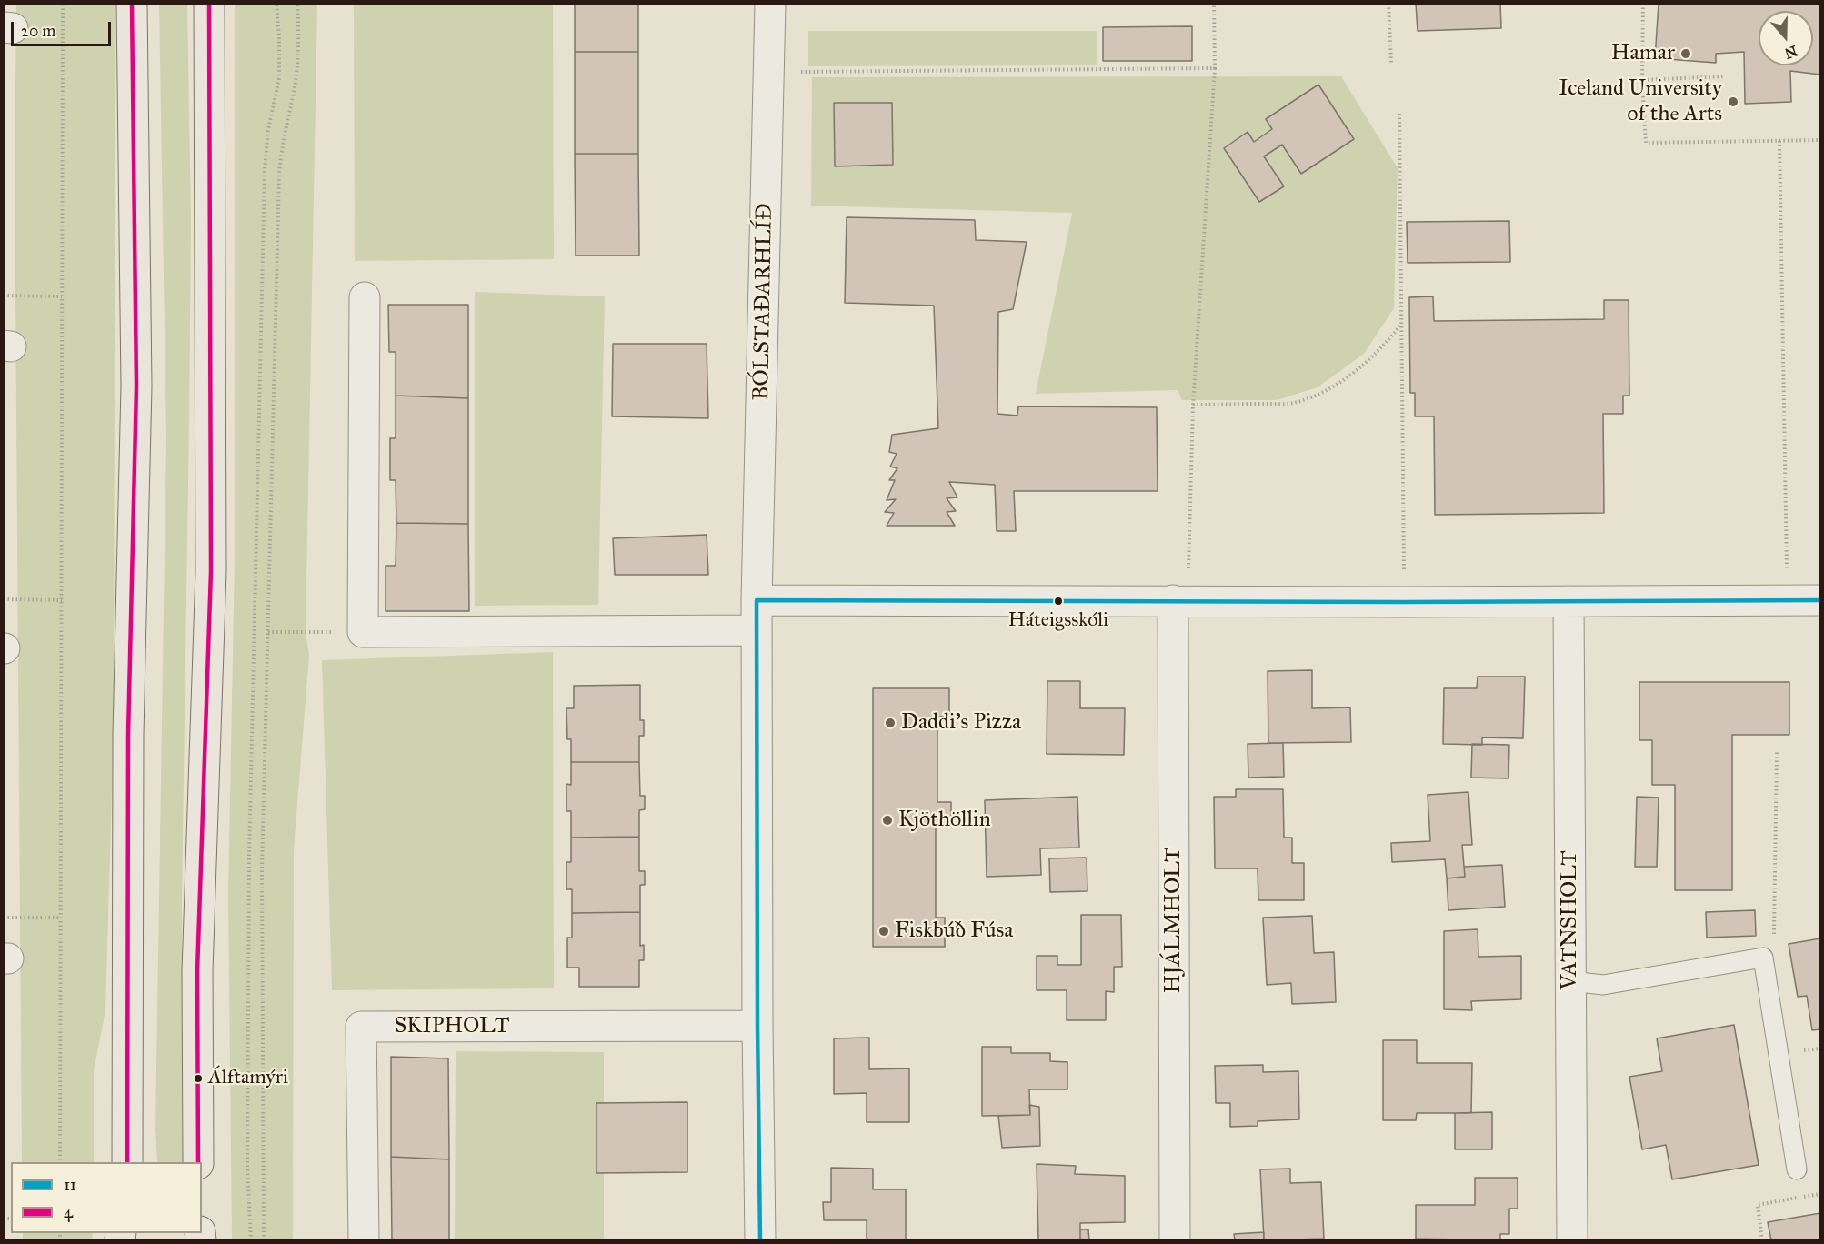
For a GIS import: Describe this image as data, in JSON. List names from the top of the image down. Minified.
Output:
{"streets":{"street":["BÓLSTAÐARHLÍÐ","HJÁLMHOLT","VATNSHOLT","SKIPHOLT"]},"places":["Hamar","Iceland University of the Arts","Háteigsskóli","Daddi's Pizza","Kjöthöllin","Fiskbúð Fúsa","Álftamýri"],"lines":["transit line 4","transit line 11"],"legend":["11","4"],"scale_bar":"20 m","north":"bottom"}
